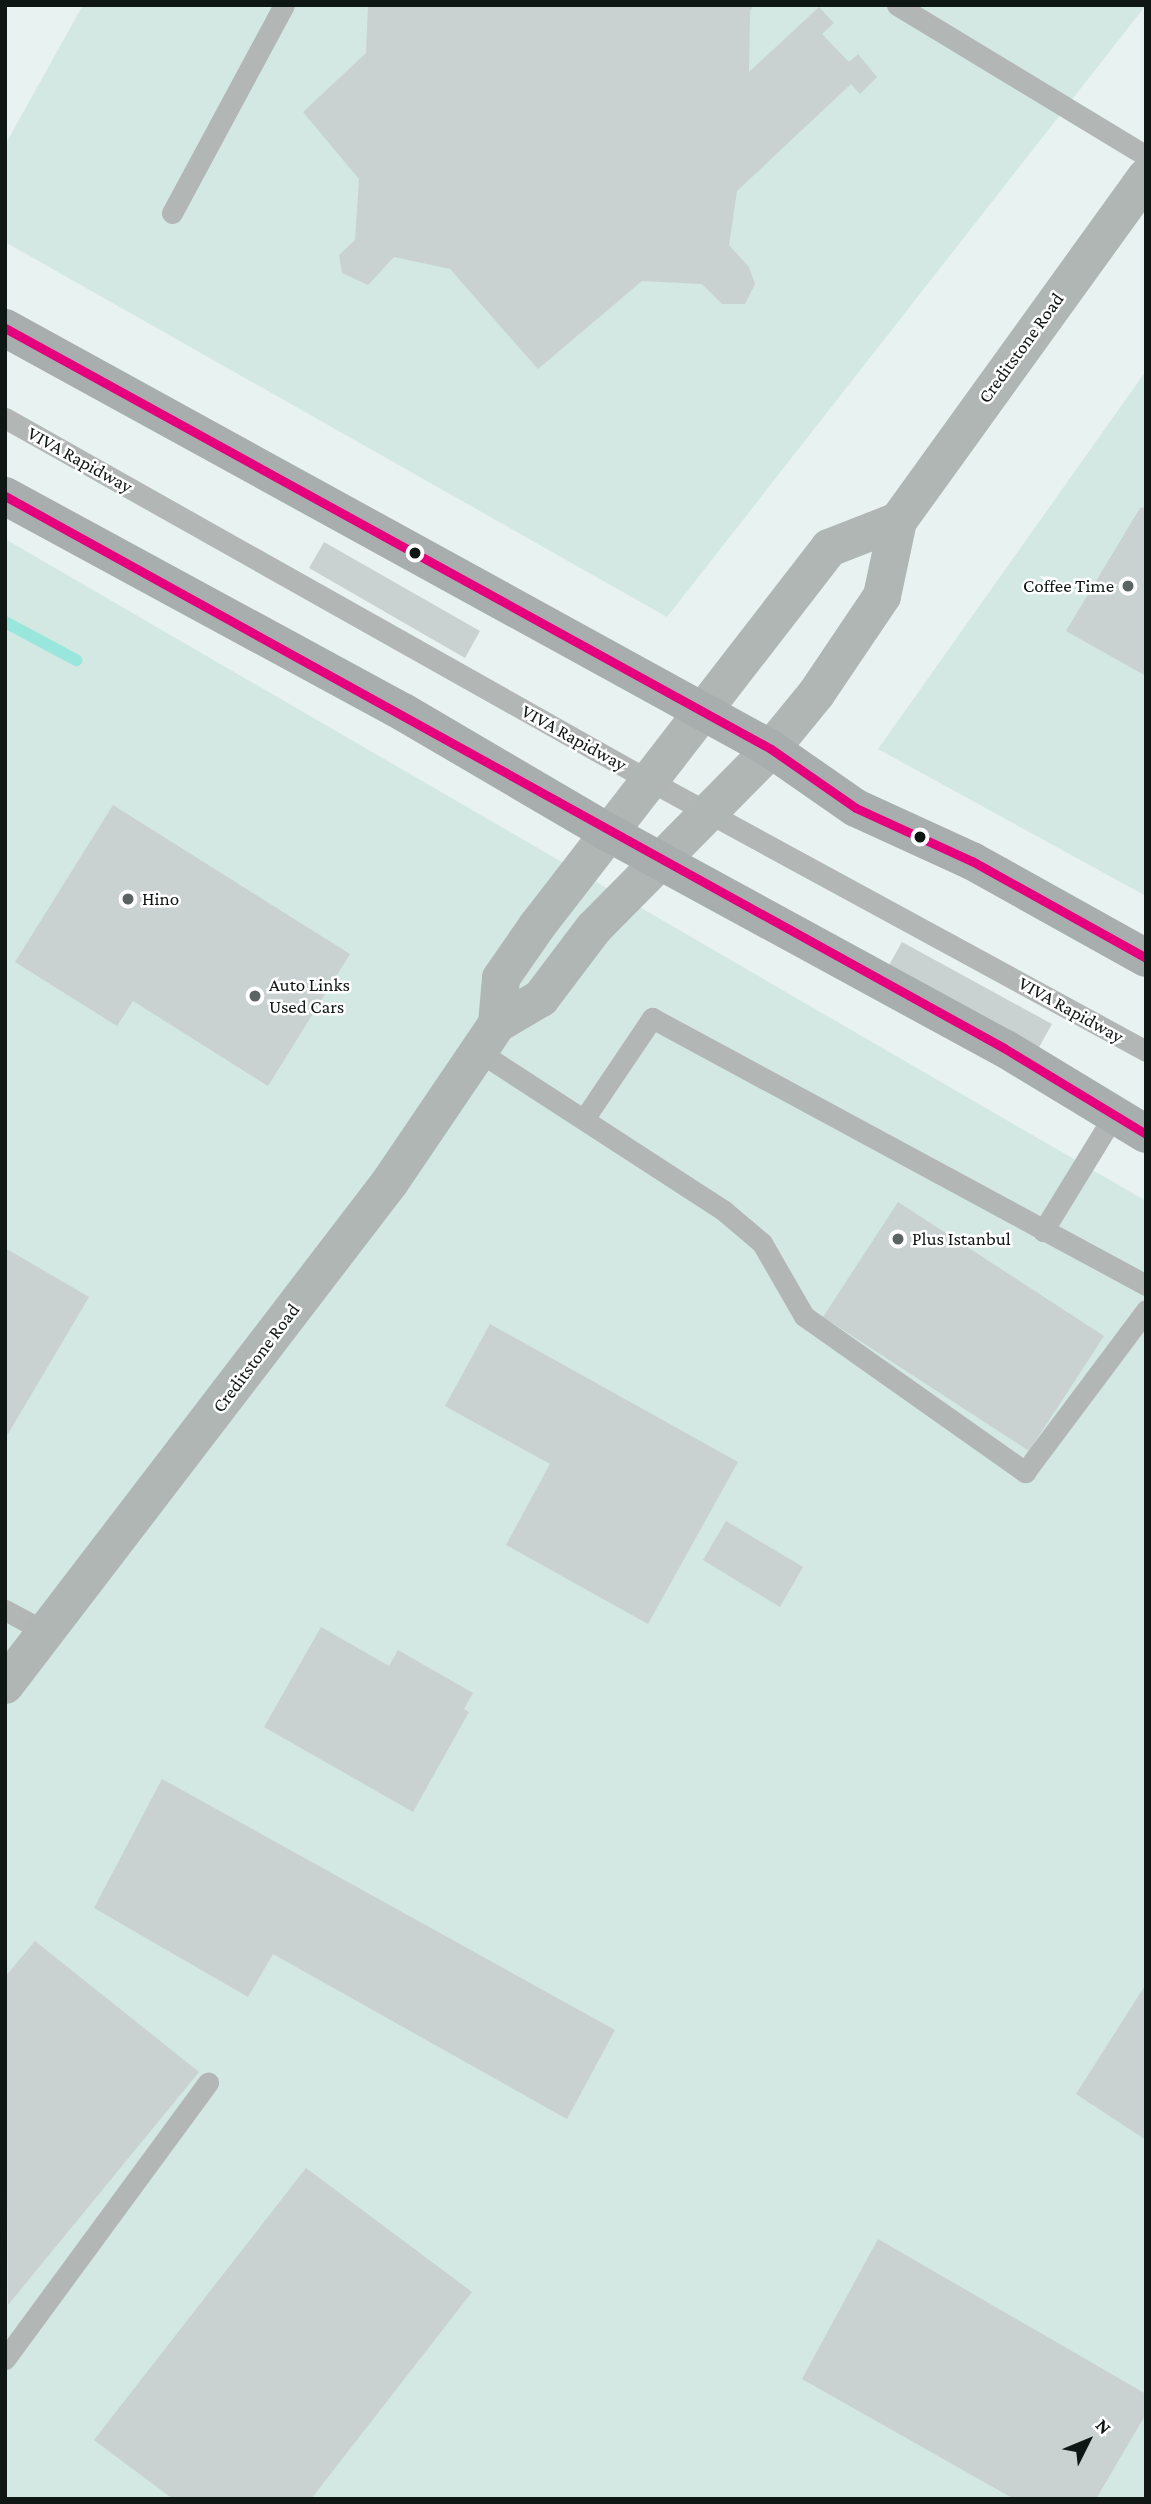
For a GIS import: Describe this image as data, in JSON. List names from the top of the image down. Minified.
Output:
{"streets":{"street":["Creditstone Road"],"lane":["VIVA Rapidway"]},"crossings":[["Creditstone Road","VIVA Rapidway"]],"places":["Coffee Time","Hino","Auto Links Used Cars","Plus Istanbul"],"north":"top right"}
